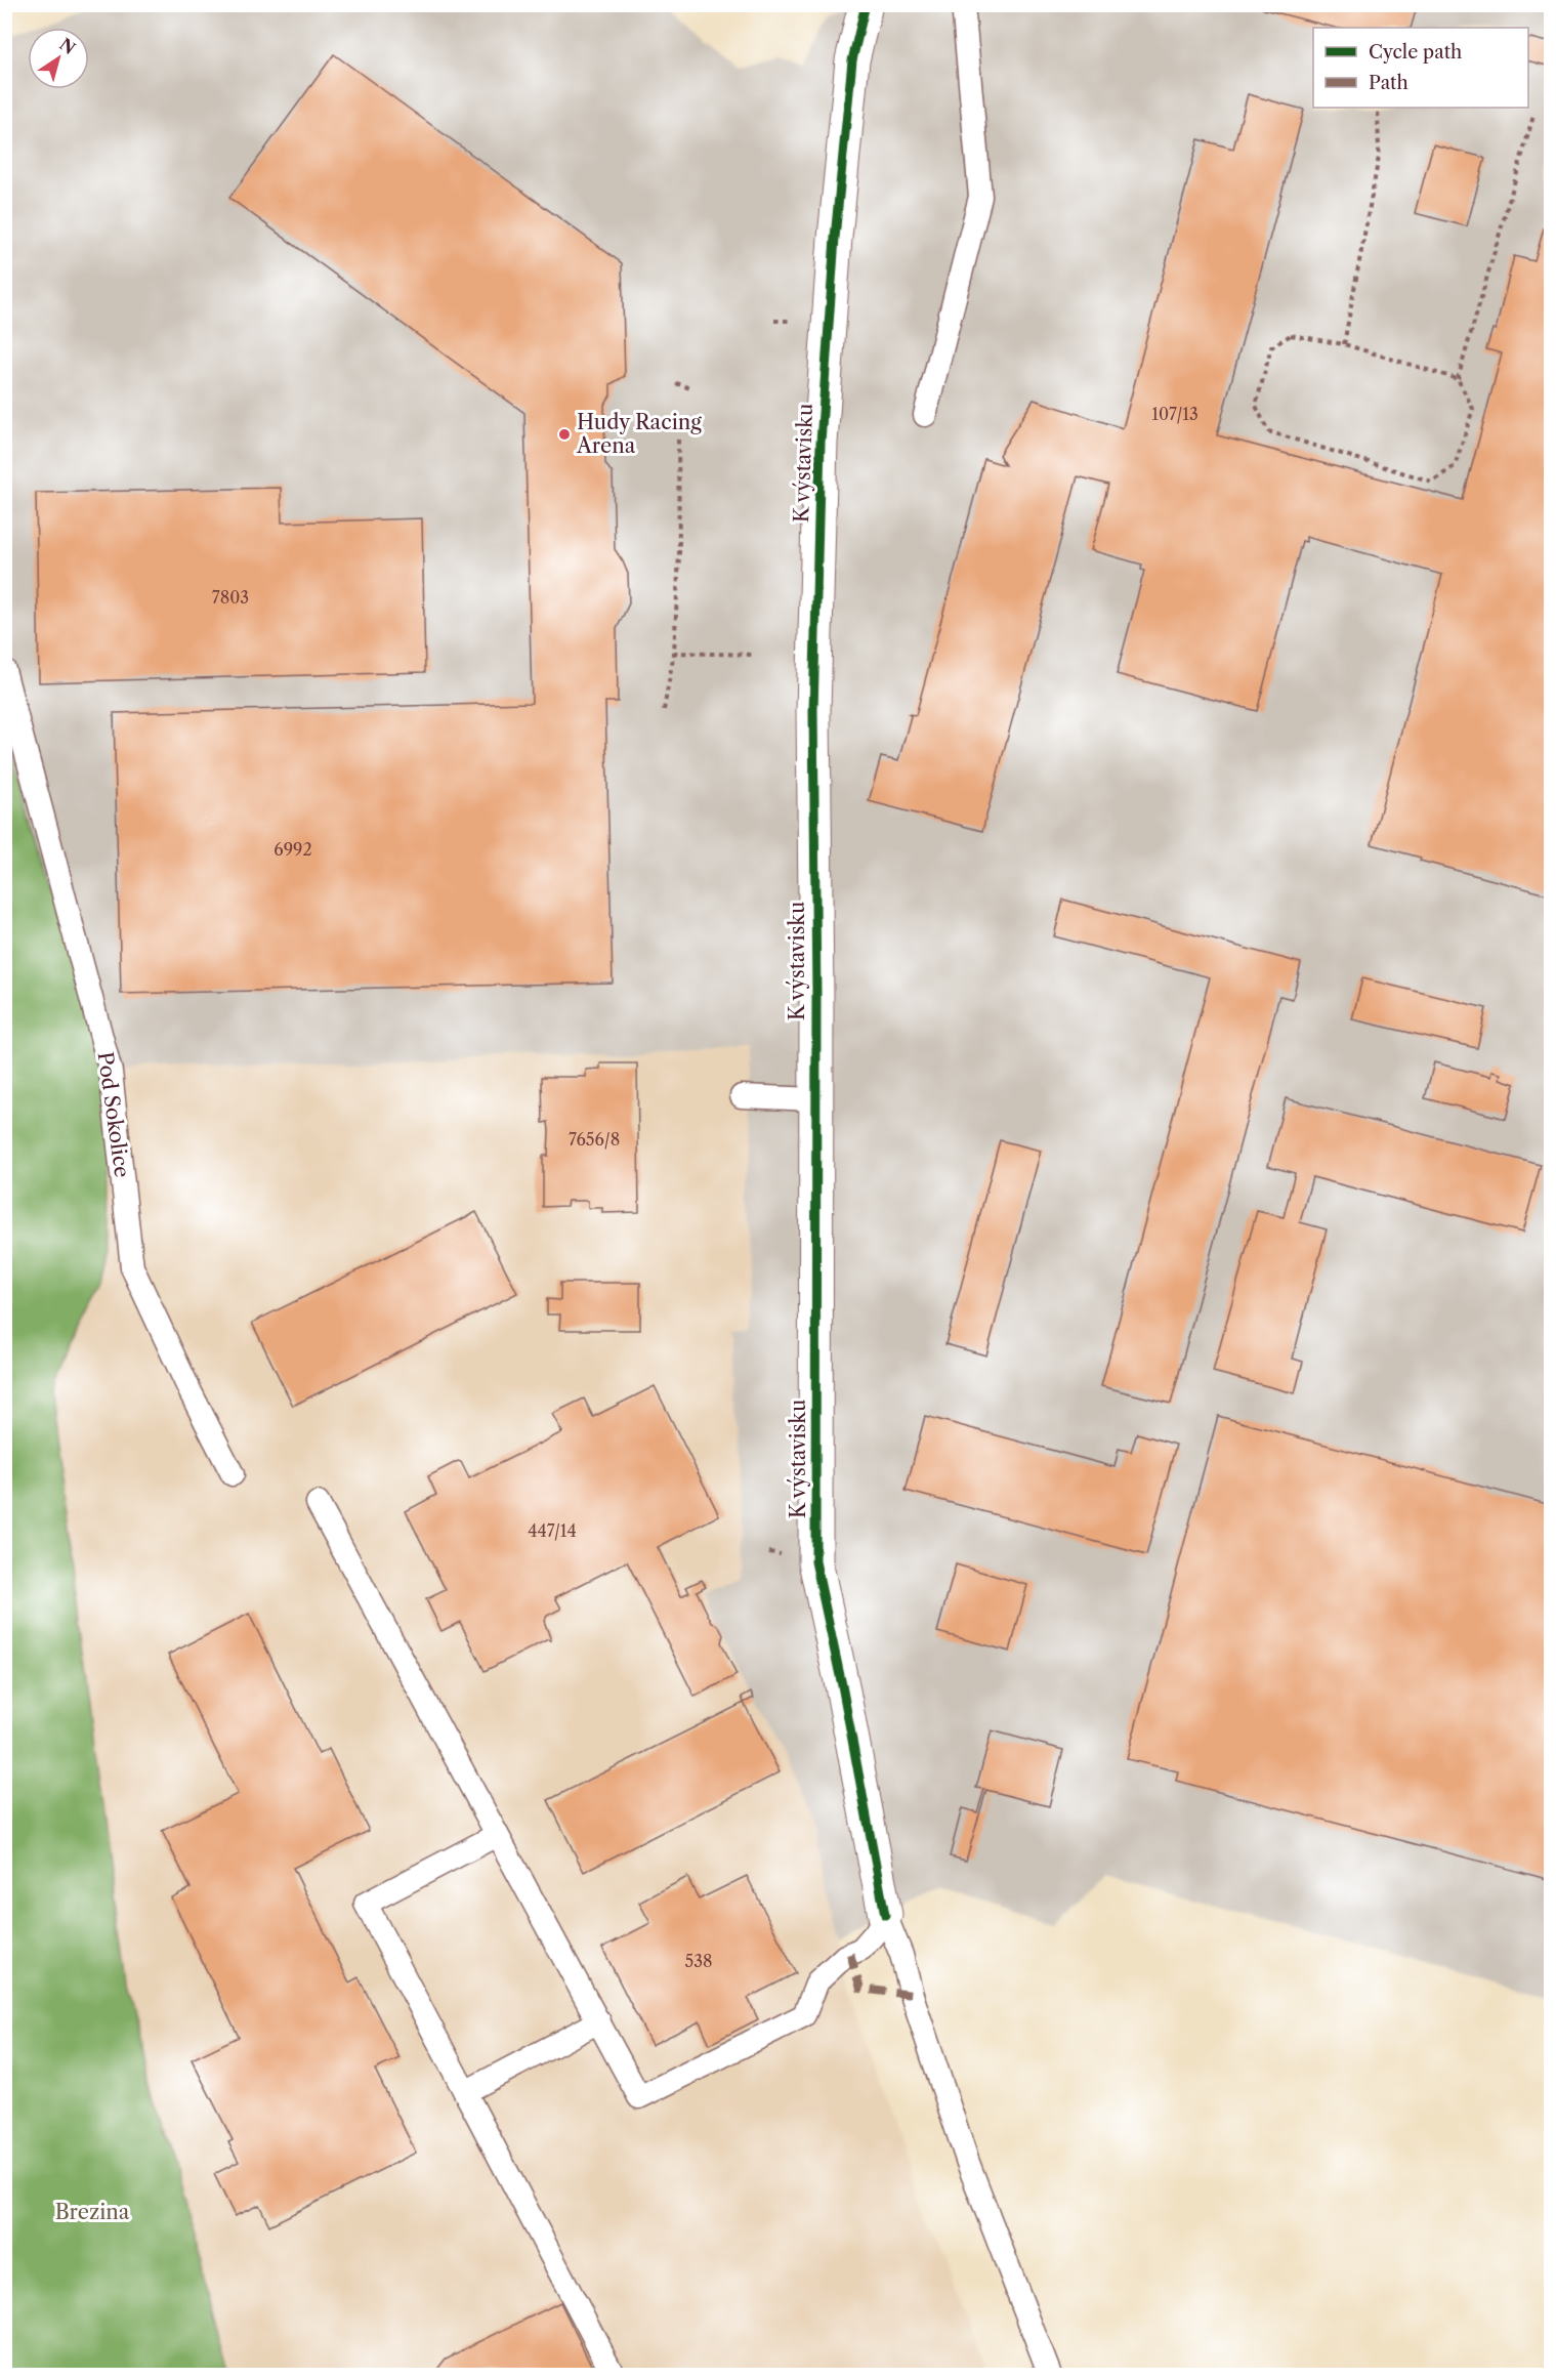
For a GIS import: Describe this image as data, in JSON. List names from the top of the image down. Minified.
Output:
{"streets":{"street":["K výstavisku"],"lane":["Pod Sokolice"]},"parks":["Brezina"],"places":["Hudy Racing Arena"],"house_numbers":["107/13","7803","6992","7656/8","447/14","538"],"legend":["Cycle path","Path"],"north":"top right"}
